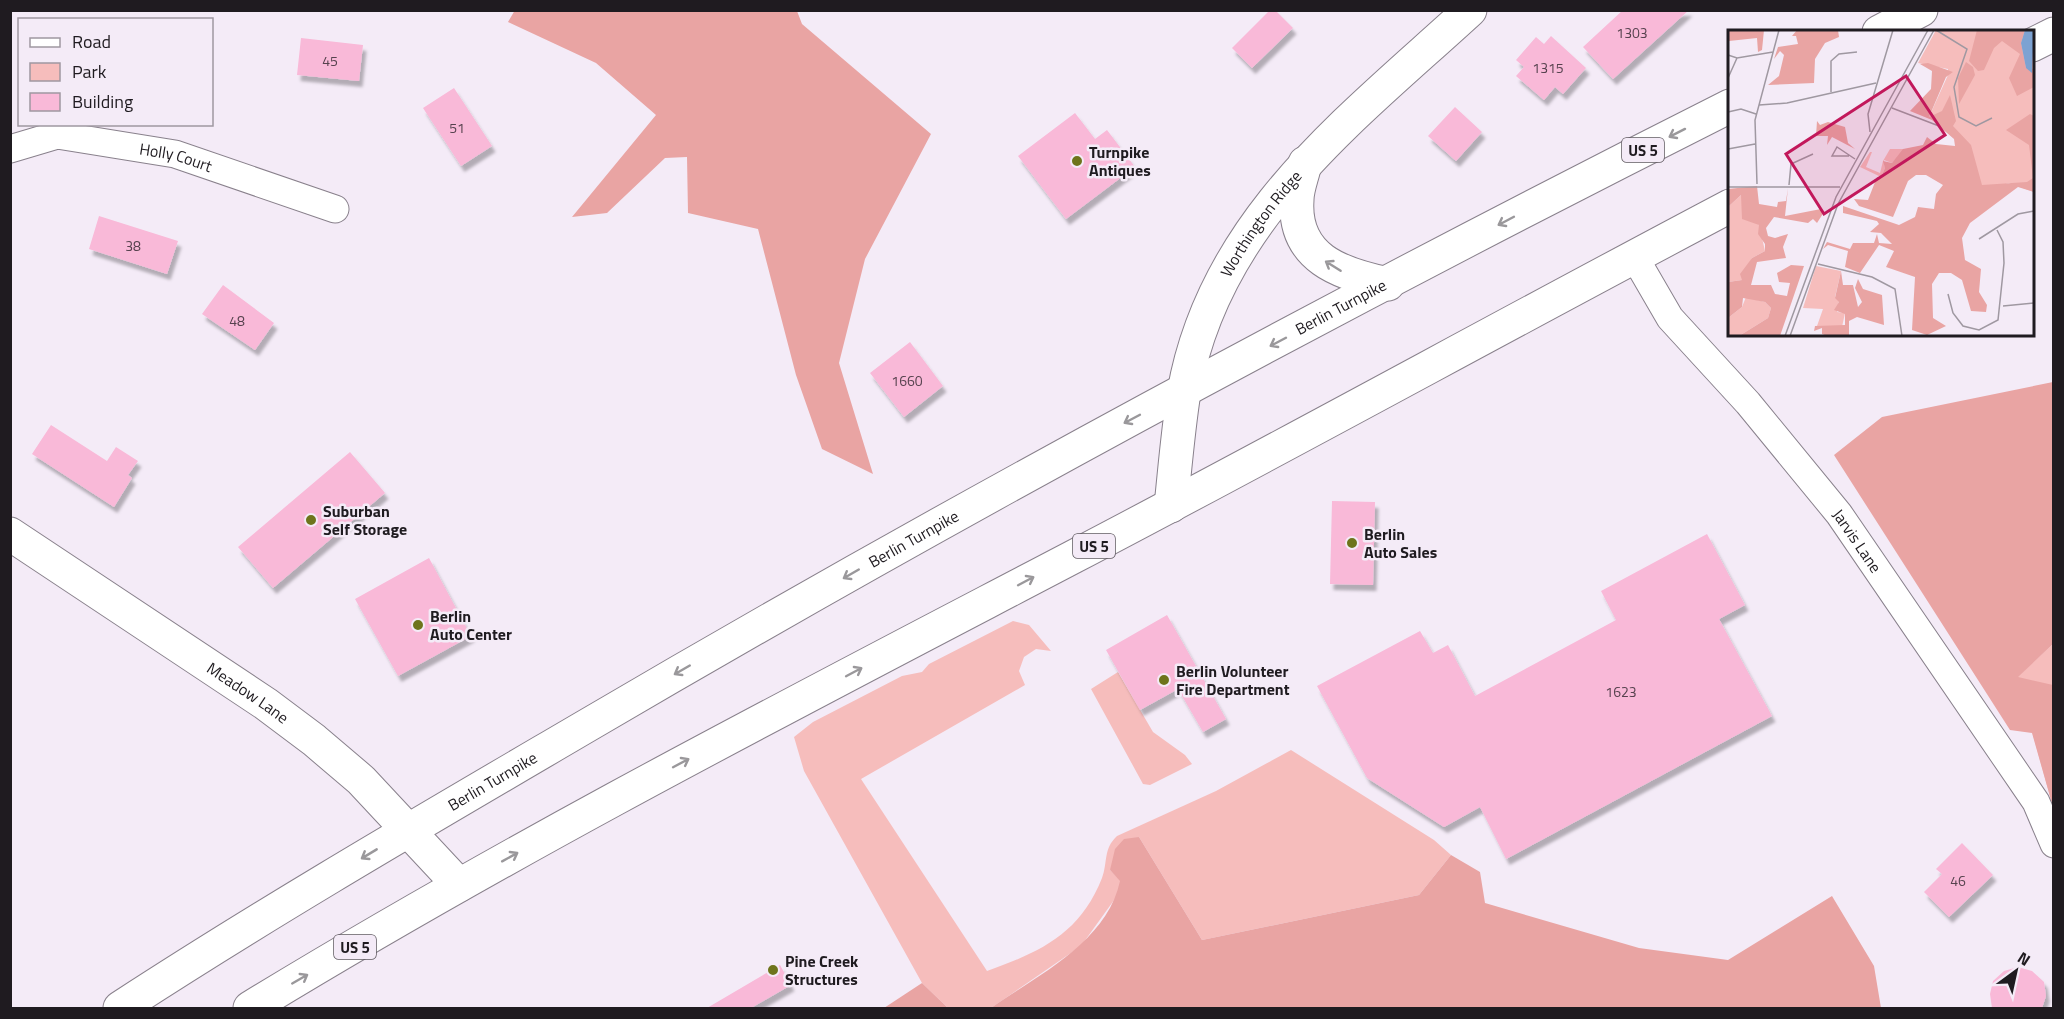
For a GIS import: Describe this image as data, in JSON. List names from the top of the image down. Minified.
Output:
{"streets":{"main road":["US 5","Worthington Ridge","Berlin Turnpike","Meadow Lane"],"street":["Holly Court","Jarvis Lane"]},"crossings":[["US 5","Worthington Ridge"],["US 5","Jarvis Lane"],["US 5","Meadow Lane"],["Worthington Ridge","Berlin Turnpike"],["Berlin Turnpike","Meadow Lane"]],"places":["Turnpike Antiques","Suburban Self Storage","Berlin Auto Sales","Berlin Auto Center","Berlin Volunteer Fire Department","Pine Creek Structures"],"house_numbers":["1303","45","1315","51","38","48","1660","1623","46"],"legend":["Road","Park","Building"],"north":"top right"}
